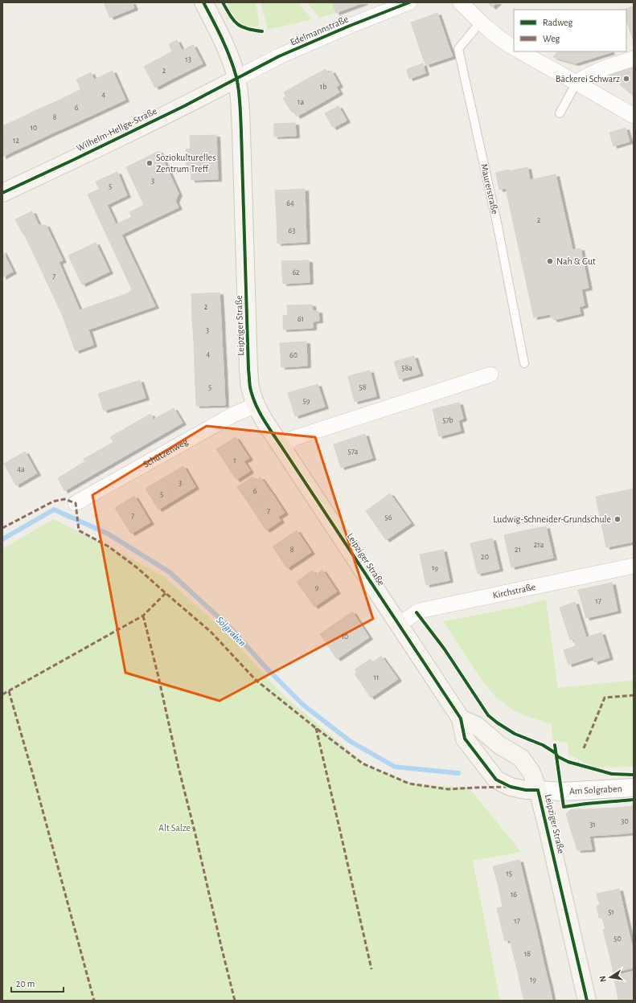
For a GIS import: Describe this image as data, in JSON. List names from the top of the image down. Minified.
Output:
{"streets":{"main road":["Wilhelm-Hellge-Straße","Leipziger Straße"],"street":["Edelmannstraße","Schützenweg","Kirchstraße","Am Solgraben"],"lane":["Maurerstraße"]},"crossings":[["Edelmannstraße","Wilhelm-Hellge-Straße"],["Edelmannstraße","Leipziger Straße"],["Wilhelm-Hellge-Straße","Leipziger Straße"],["Leipziger Straße","Schützenweg"],["Leipziger Straße","Kirchstraße"],["Leipziger Straße","Am Solgraben"]],"water":["Solgraben"],"parks":["Alt Salze"],"places":["Bäckerei Schwarz","Soziokulturelles Zentrum Treff","Nah & Gut","Ludwig-Schneider-Grundschule"],"house_numbers":["13","2","1b","4","1a","6","8","10","12","3","5","64","2","63","62","7","2","61","3","4","60","58a","5","58","59","57b","57a","1","4a","3","6","5","7","7","56","21a","8","21","20","19","9","17","10","11","30","31","15","16","51","17","50","18","19"],"legend":["Radweg","Weg"],"scale_bar":"20 m","north":"left"}
